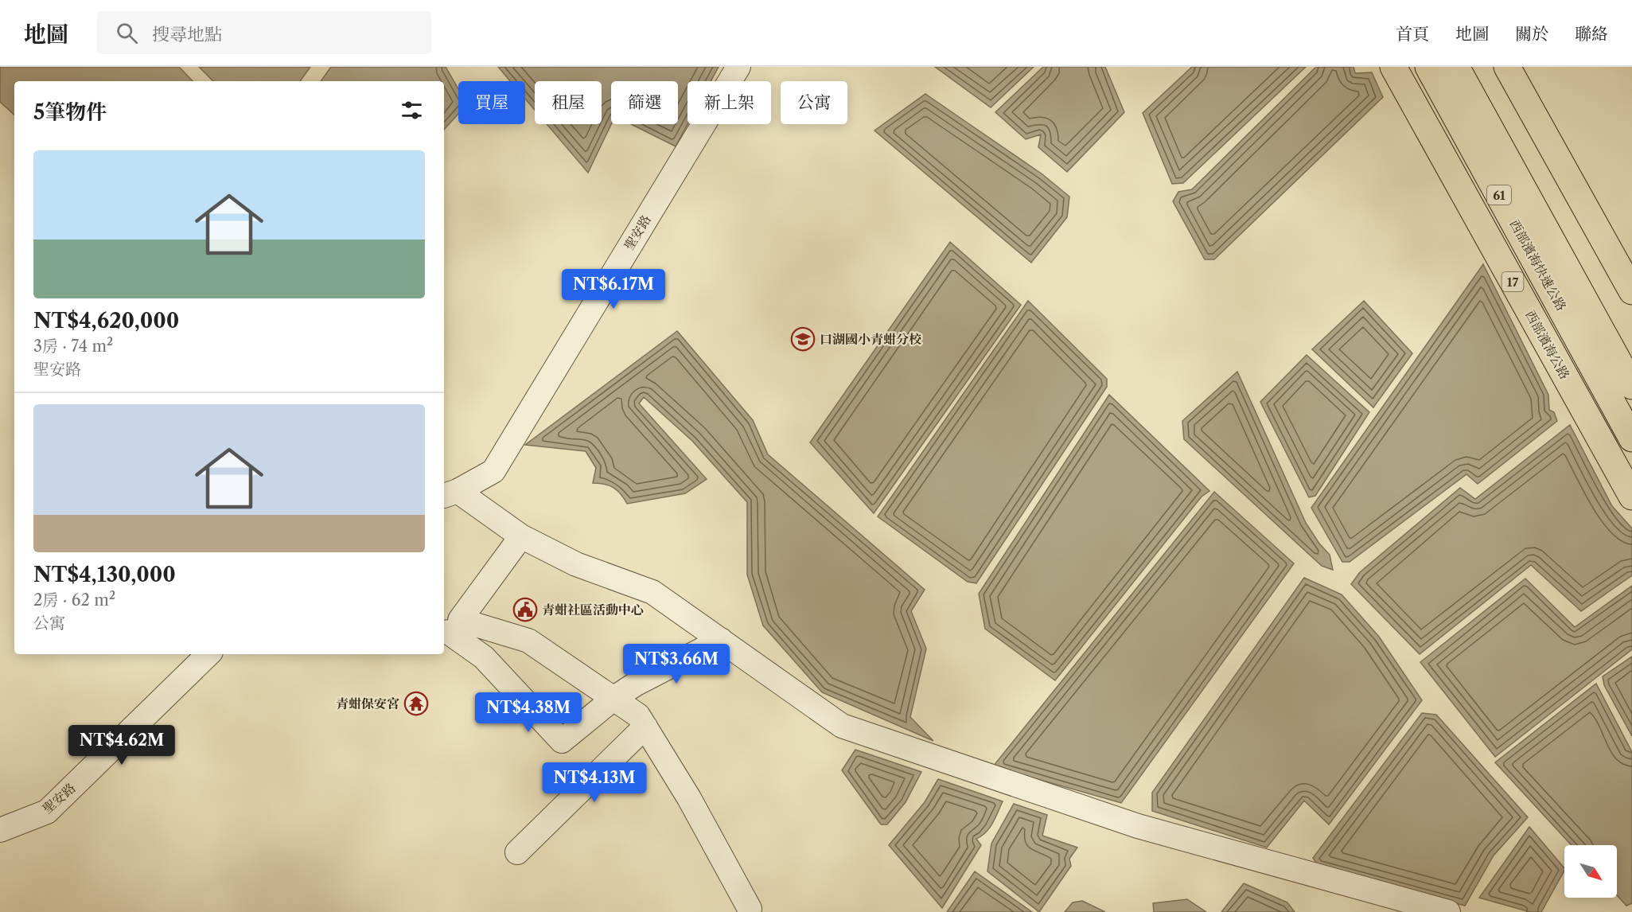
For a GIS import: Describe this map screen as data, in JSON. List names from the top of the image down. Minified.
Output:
{"streets":{"main road":["61","西部濱海快速公路","17","西部濱海公路"],"street":["聖安路"]},"places":{"school or university":["口湖國小青蚶分校"],"public building":["青蚶社區活動中心"],"temple":["青蚶保安宮"]},"north":"bottom right","page":{"header":"地圖","search":"搜尋地點","nav":["首頁","地圖","關於","聯絡"],"chip":["買屋","租屋","篩選","新上架","公寓"],"heading":"5筆物件","list":[{"name":"NT$4,620,000","note":"3房 · 74 m² · 聖安路"},{"name":"NT$4,130,000","note":"2房 · 62 m² · 公寓"}],"price":["NT$6.17M","NT$3.66M","NT$4.38M","NT$4.62M","NT$4.13M"]}}
